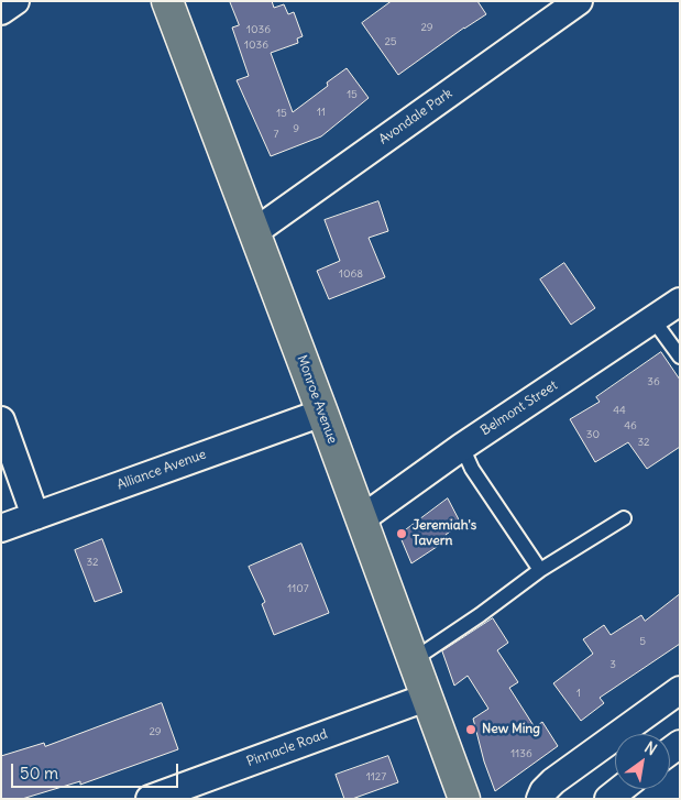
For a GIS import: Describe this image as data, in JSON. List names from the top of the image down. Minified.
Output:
{"streets":{"main road":["Monroe Avenue"],"street":["Avondale Park","Belmont Street","Alliance Avenue","Pinnacle Road"]},"crossings":[["Avondale Park","Monroe Avenue"],["Monroe Avenue","Belmont Street"],["Monroe Avenue","Alliance Avenue"],["Monroe Avenue","Pinnacle Road"]],"places":["Jeremiah's Tavern","New Ming"],"house_numbers":["29","1036","25","1036","15","11","15","9","7","1068","36","44","46","30","32","32","1107","5","3","1","29","1136","1127"],"scale_bar":"50 m","north":"top right"}
